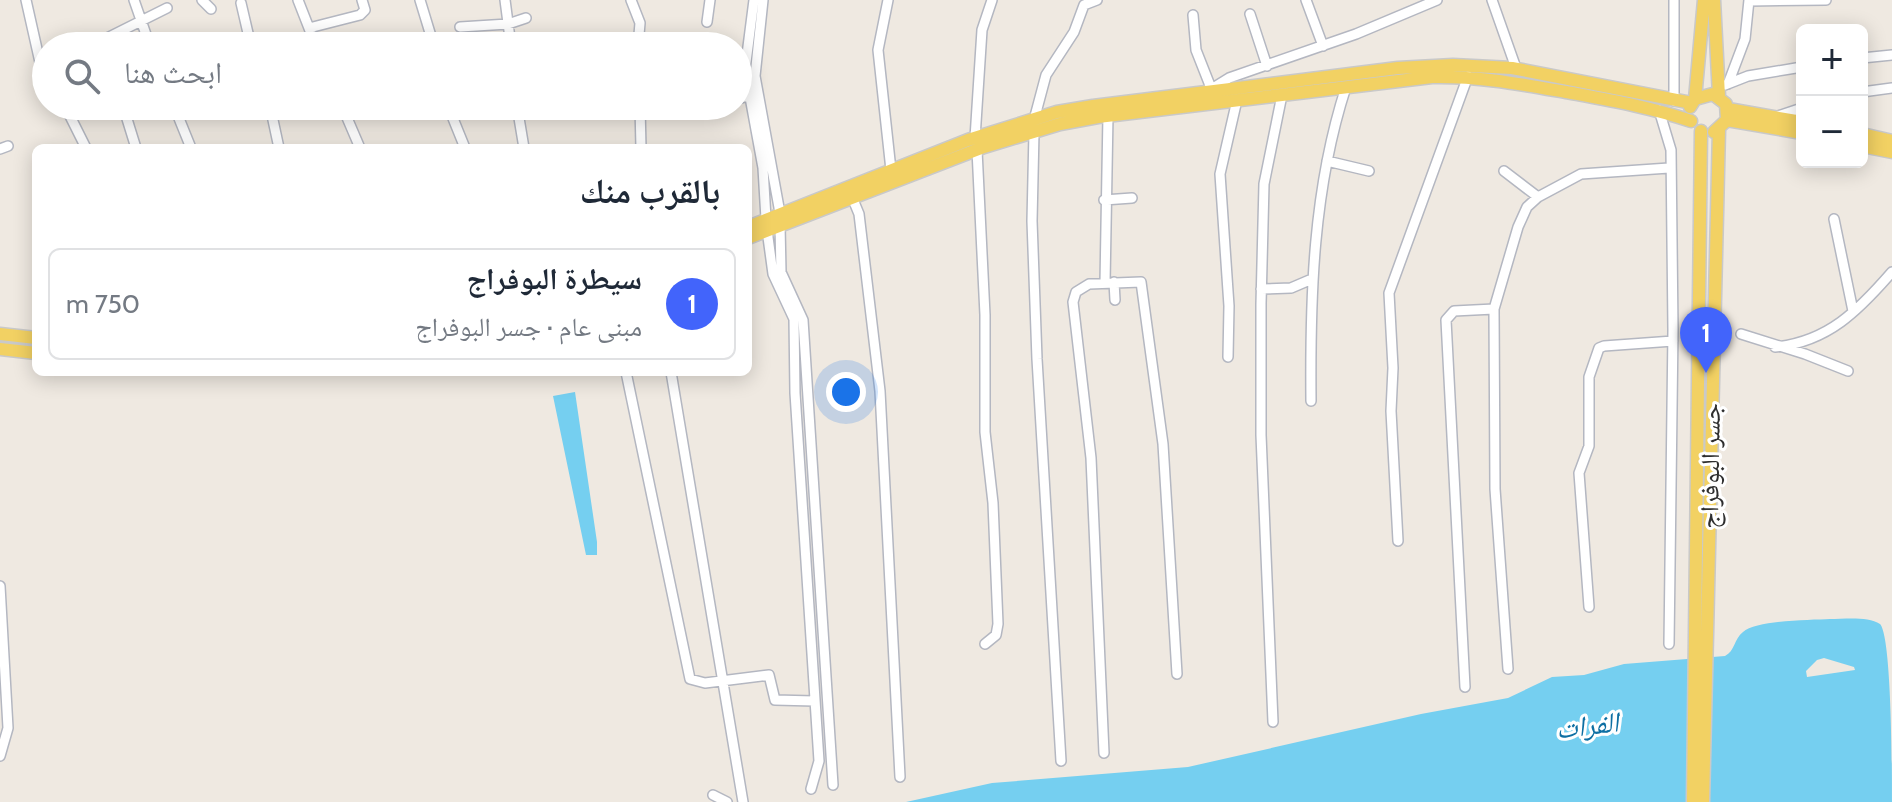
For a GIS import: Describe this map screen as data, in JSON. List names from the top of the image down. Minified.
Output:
{"streets":{"main road":["جسر البوفراج"]},"water":["الفرات"],"page":{"map_buttons":["+","−"],"search":"ابحث هنا","heading":"بالقرب منك","list":[{"mark":"1","name":"سيطرة البوفراج","note":"مبنى عام · جسر البوفراج","value":"750 m"}],"pins":"1"}}
